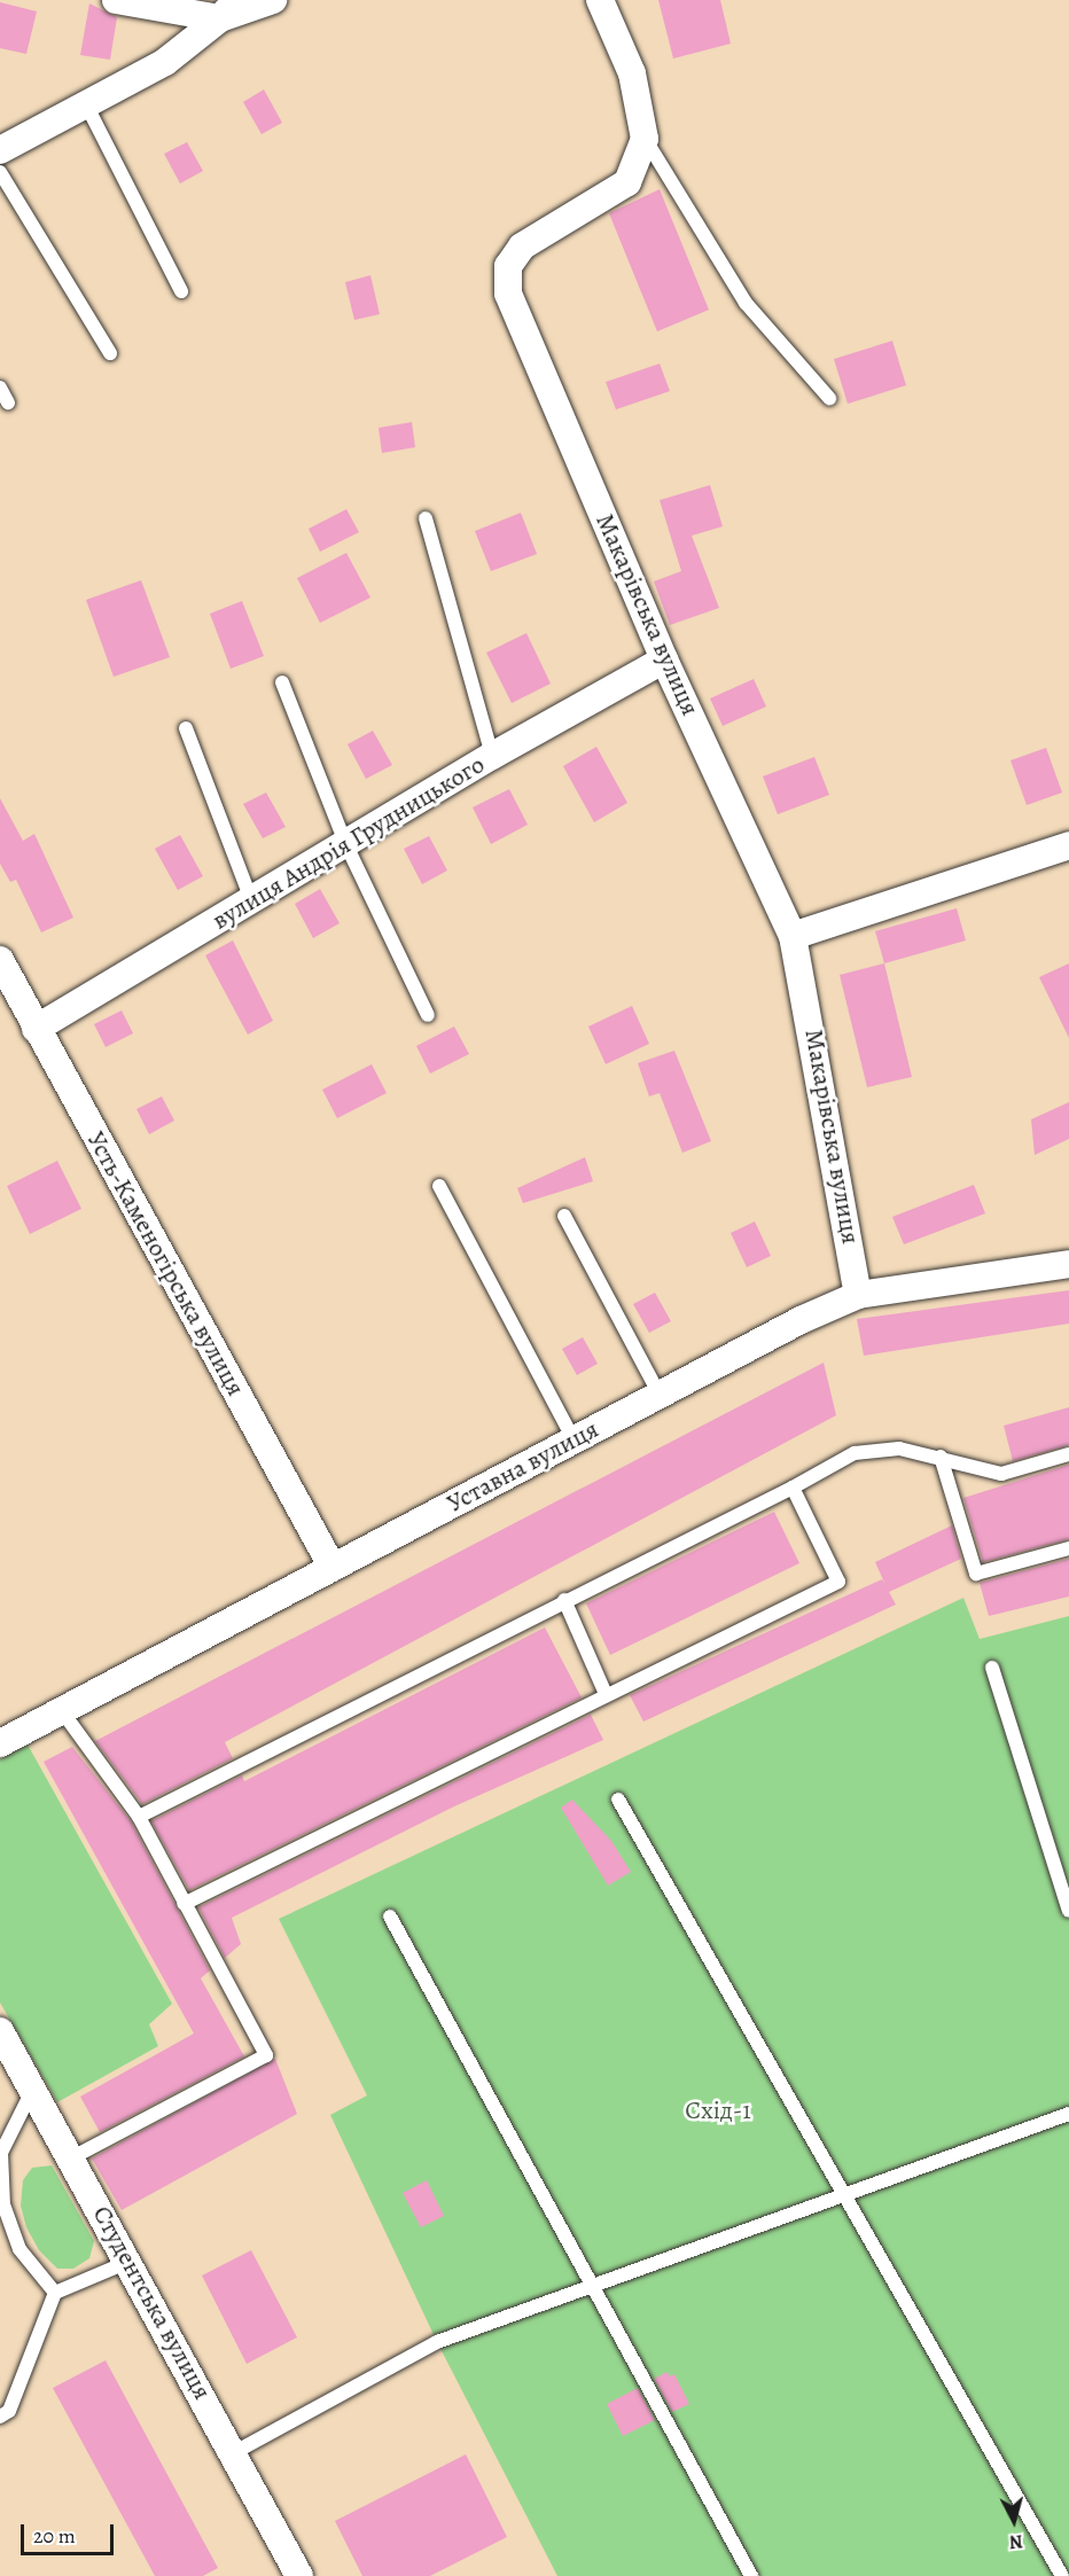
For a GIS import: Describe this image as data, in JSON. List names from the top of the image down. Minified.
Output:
{"streets":{"street":["Макарівська вулиця","вулиця Андрія Грудницького","Усть-Каменогірська вулиця","Уставна вулиця","Студентська вулиця"]},"crossings":[["Макарівська вулиця","вулиця Андрія Грудницького"],["Макарівська вулиця","Уставна вулиця"],["вулиця Андрія Грудницького","Усть-Каменогірська вулиця"],["Усть-Каменогірська вулиця","Уставна вулиця"]],"parks":["Схід-1"],"scale_bar":"20 m","north":"bottom"}
